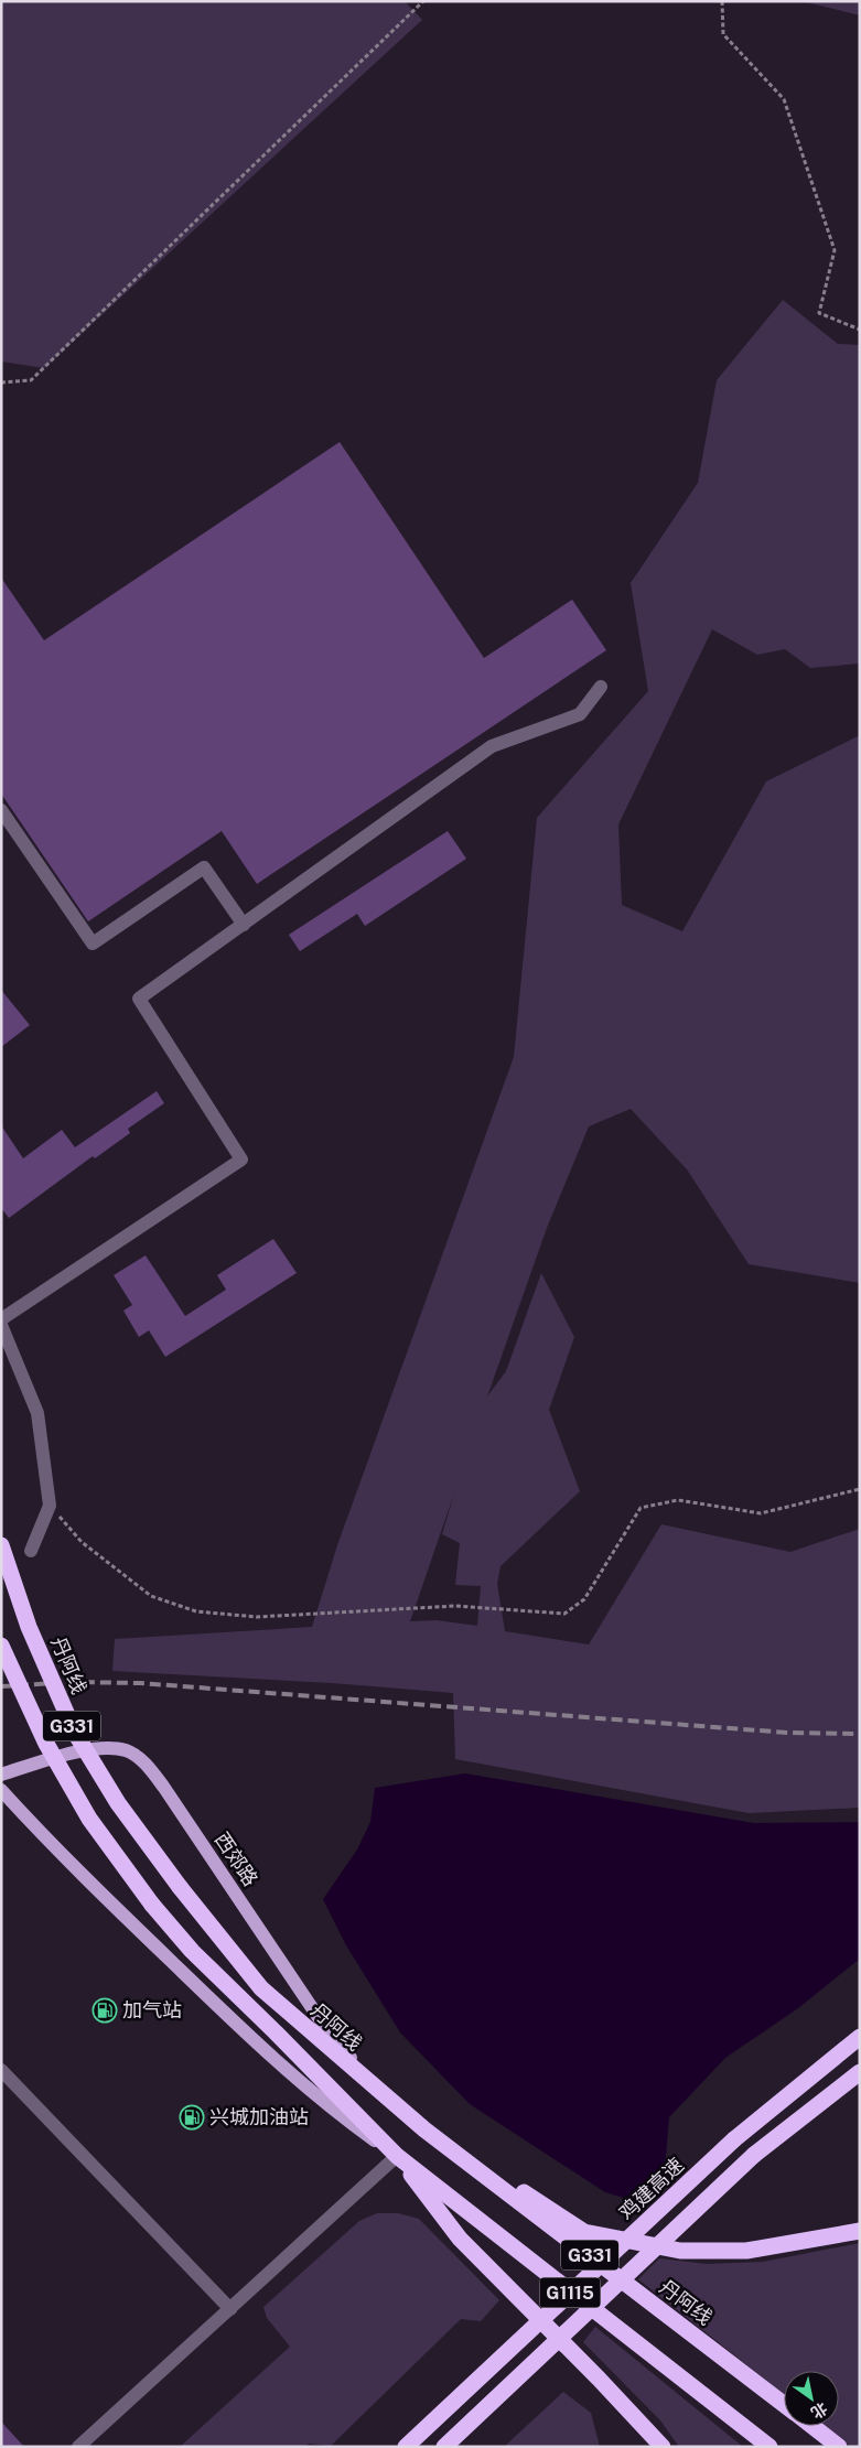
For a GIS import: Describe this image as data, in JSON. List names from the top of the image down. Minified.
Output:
{"streets":{"highway":["丹阿线","G331","鸡建高速","G1115"],"main road":["西郊路"]},"crossings":[["丹阿线","西郊路"]],"places":{"fuel station":["加气站","兴城加油站"]},"north":"bottom right"}
